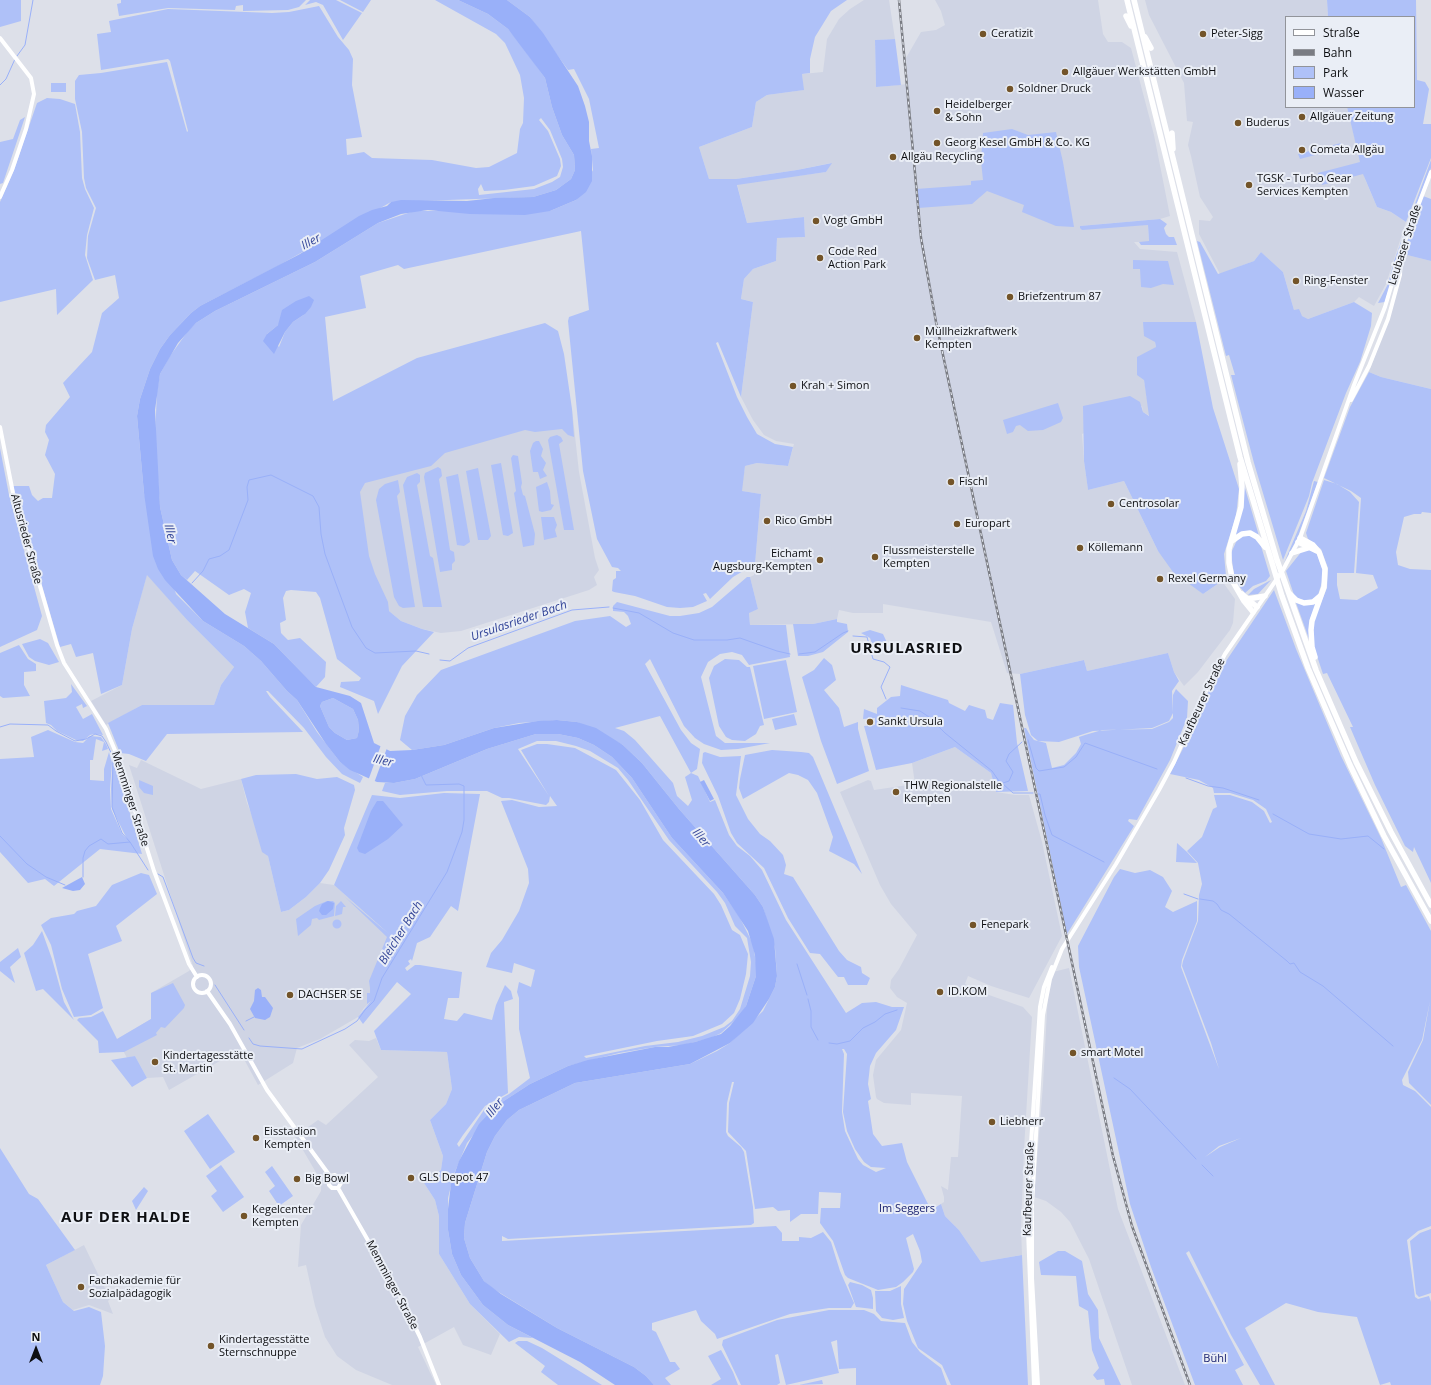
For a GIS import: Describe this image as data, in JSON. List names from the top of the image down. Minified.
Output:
{"streets":{"main road":["Leubaser Straße","Altusrieder Straße","Kaufbeurer Straße","Memminger Straße"]},"crossings":[["Leubaser Straße","Kaufbeurer Straße"],["Altusrieder Straße","Memminger Straße"]],"districts":["URSULASRIED","AUF DER HALDE"],"water":["Iller","Ursulasrieder Bach","Bleicher Bach"],"parks":["Im Seggers","Bühl"],"places":["Ceratizit","Peter-Sigg","Allgäuer Werkstätten GmbH","Soldner Druck","Heidelberger & Sohn","Allgäuer Zeitung","Buderus","Georg Kesel GmbH & Co. KG","Cometa Allgäu","Allgäu Recycling","TGSK - Turbo Gear Services Kempten","Vogt GmbH","Code Red Action Park","Ring-Fenster","Briefzentrum 87","Müllheizkraftwerk Kempten","Krah + Simon","Fischl","Centrosolar","Rico GmbH","Europart","Köllemann","Flussmeisterstelle Kempten","Eichamt Augsburg-Kempten","Rexel Germany","Sankt Ursula","THW Regionalstelle Kempten","Fenepark","ID.KOM","DACHSER SE","smart Motel","Kindertagesstätte St. Martin","Liebherr","Eisstadion Kempten","GLS Depot 47","Big Bowl","Kegelcenter Kempten","Fachakademie für Sozialpädagogik","Kindertagesstätte Sternschnuppe"],"legend":["Straße","Bahn","Park","Wasser"],"north":"top"}
